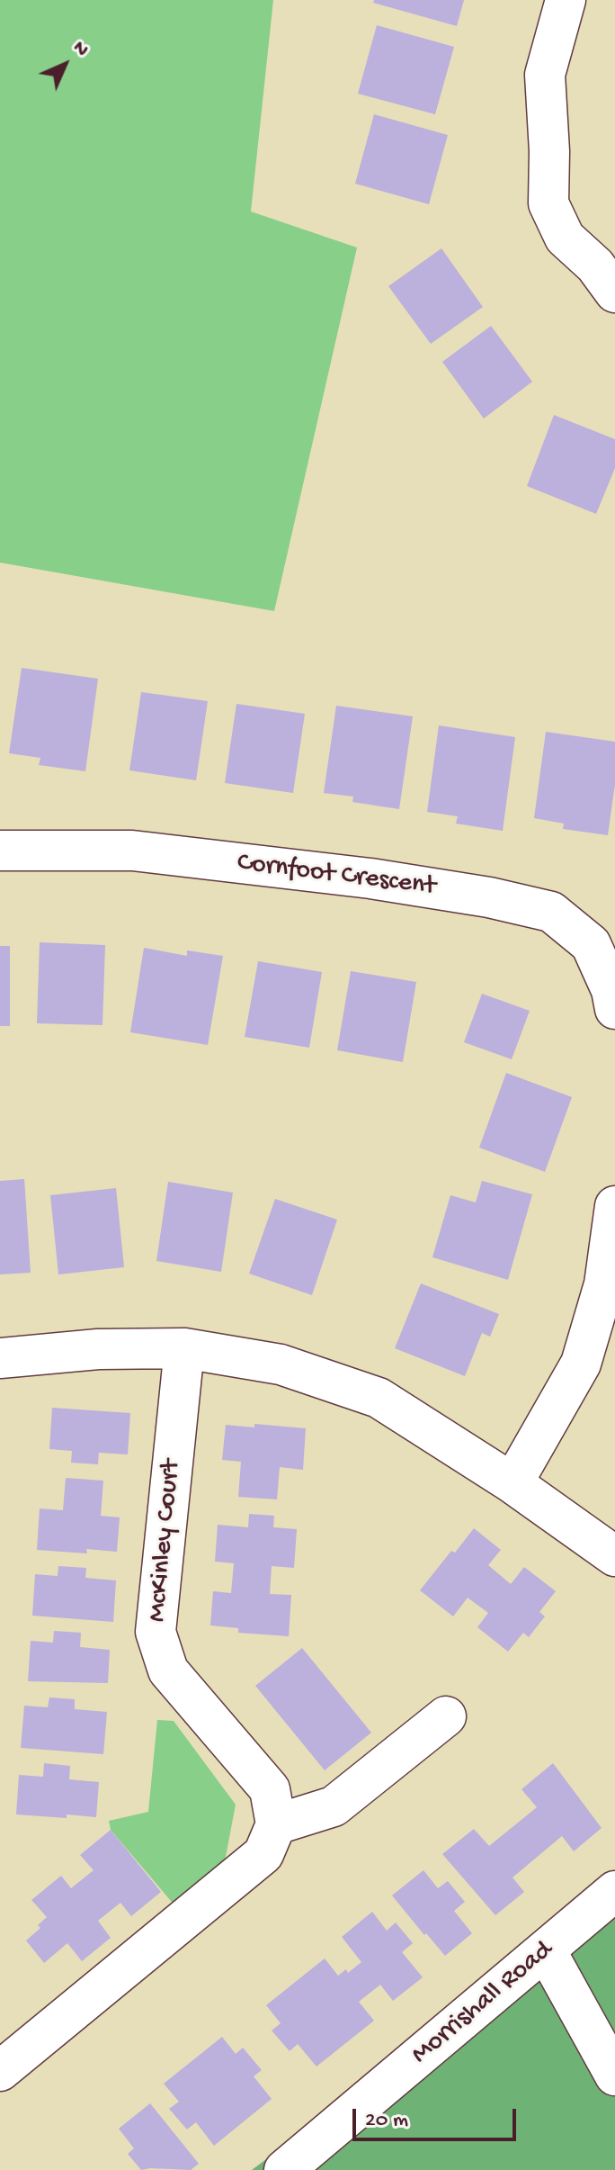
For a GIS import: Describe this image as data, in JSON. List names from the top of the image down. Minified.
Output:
{"streets":{"street":["Cornfoot Crescent","McKinley Court","Morrishall Road"]},"scale_bar":"20 m","north":"top right"}
